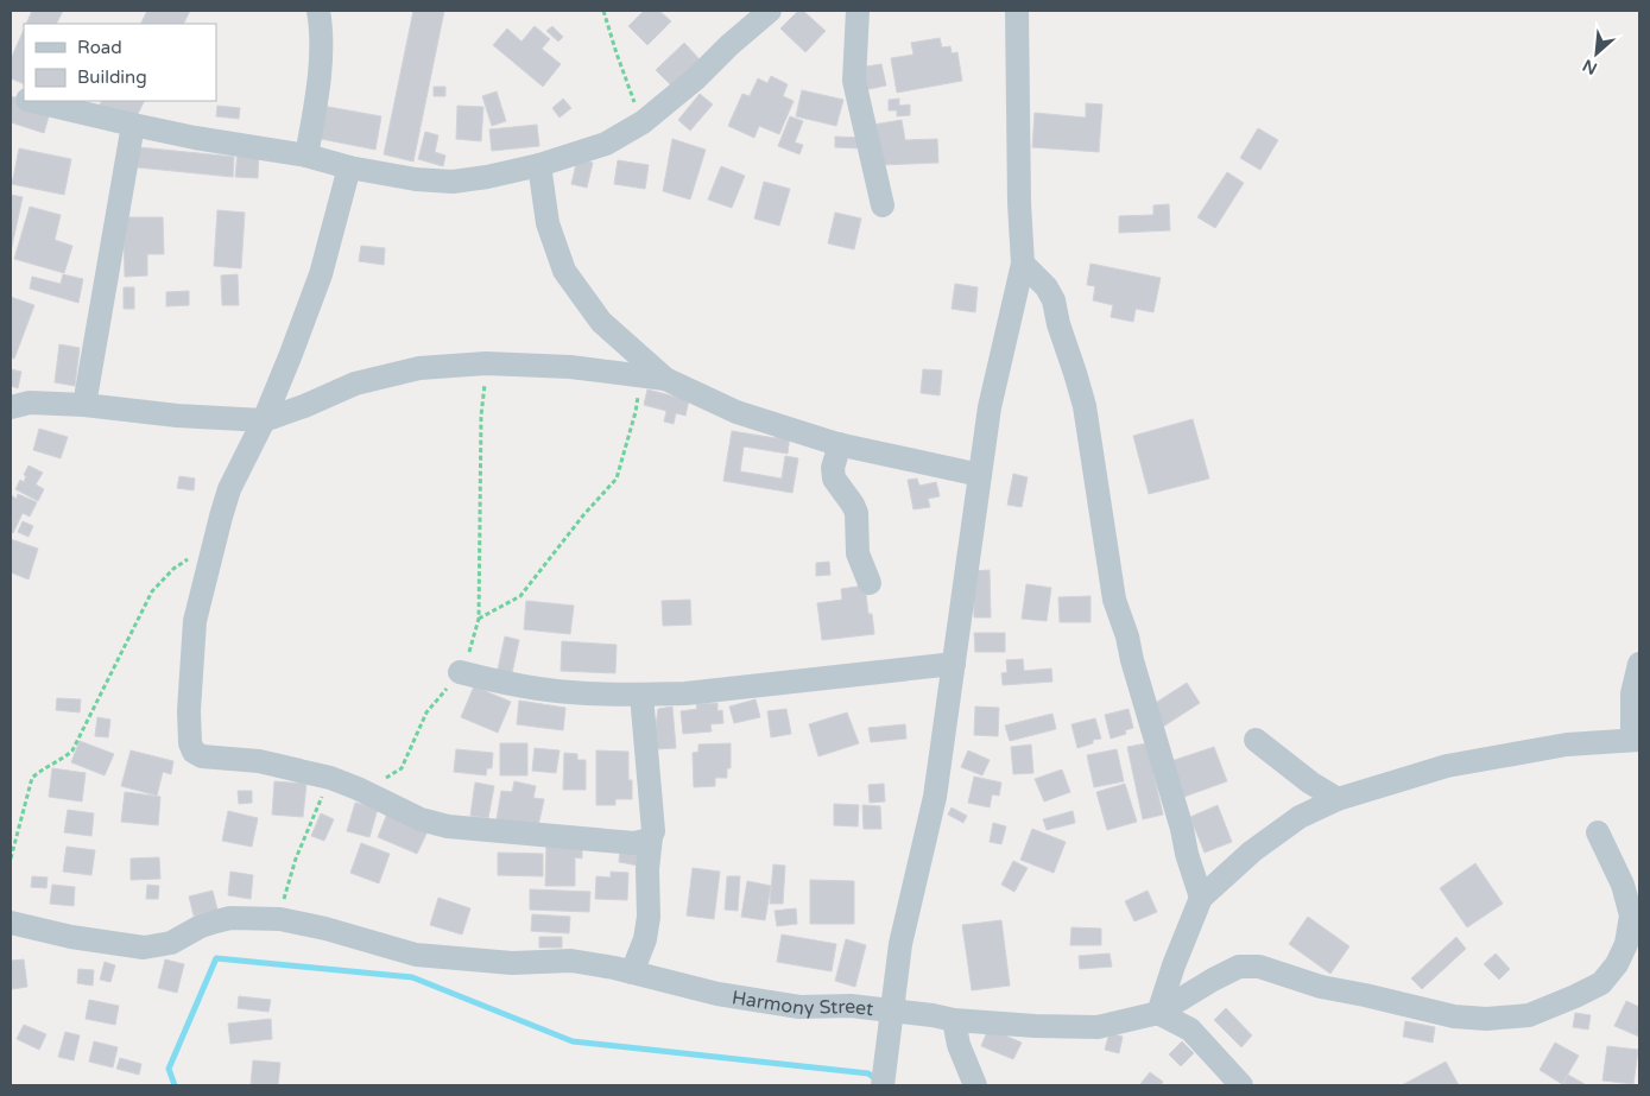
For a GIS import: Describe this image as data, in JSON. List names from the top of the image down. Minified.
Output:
{"streets":{"street":["Harmony Street"]},"legend":["Road","Building"],"north":"bottom left"}
